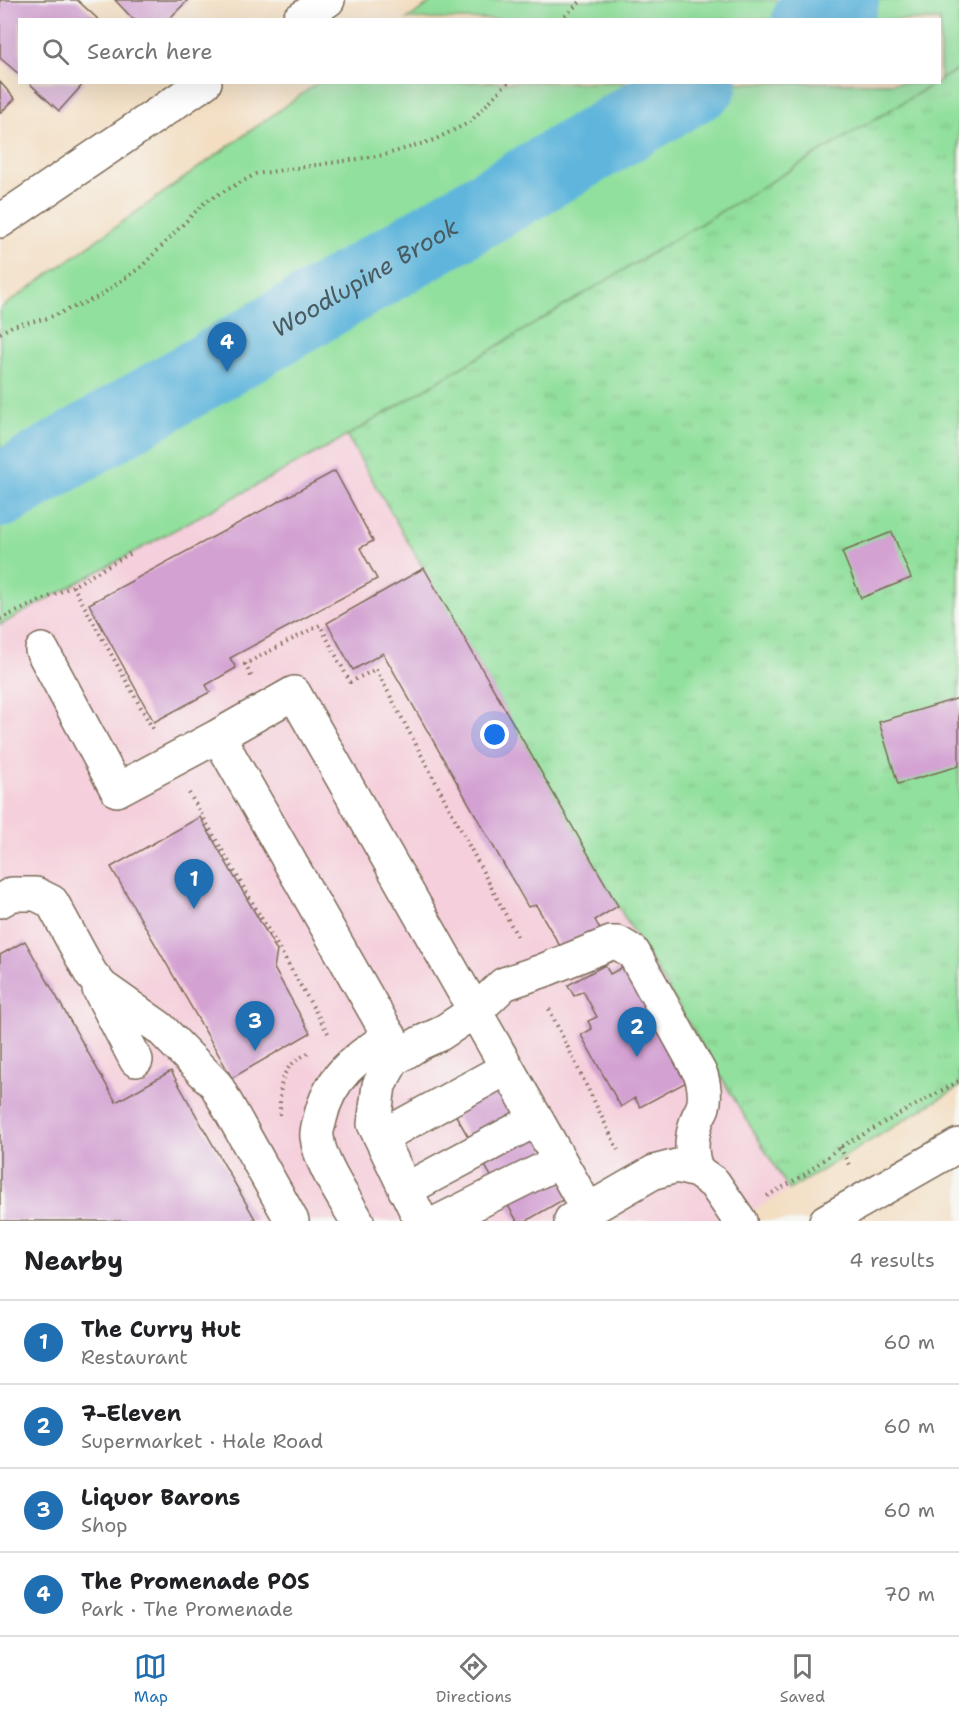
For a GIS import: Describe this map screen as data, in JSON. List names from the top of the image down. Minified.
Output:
{"water":["Woodlupine Brook"],"page":{"search":"Search here","pins":["4","1","3","2"],"heading":["Nearby","4 results"],"list":[{"mark":"1","name":"The Curry Hut","note":"Restaurant","value":"60 m"},{"mark":"2","name":"7-Eleven","note":"Supermarket · Hale Road","value":"60 m"},{"mark":"3","name":"Liquor Barons","note":"Shop","value":"60 m"},{"mark":"4","name":"The Promenade POS","note":"Park · The Promenade","value":"70 m"}],"nav":["Map","Directions","Saved"]}}
